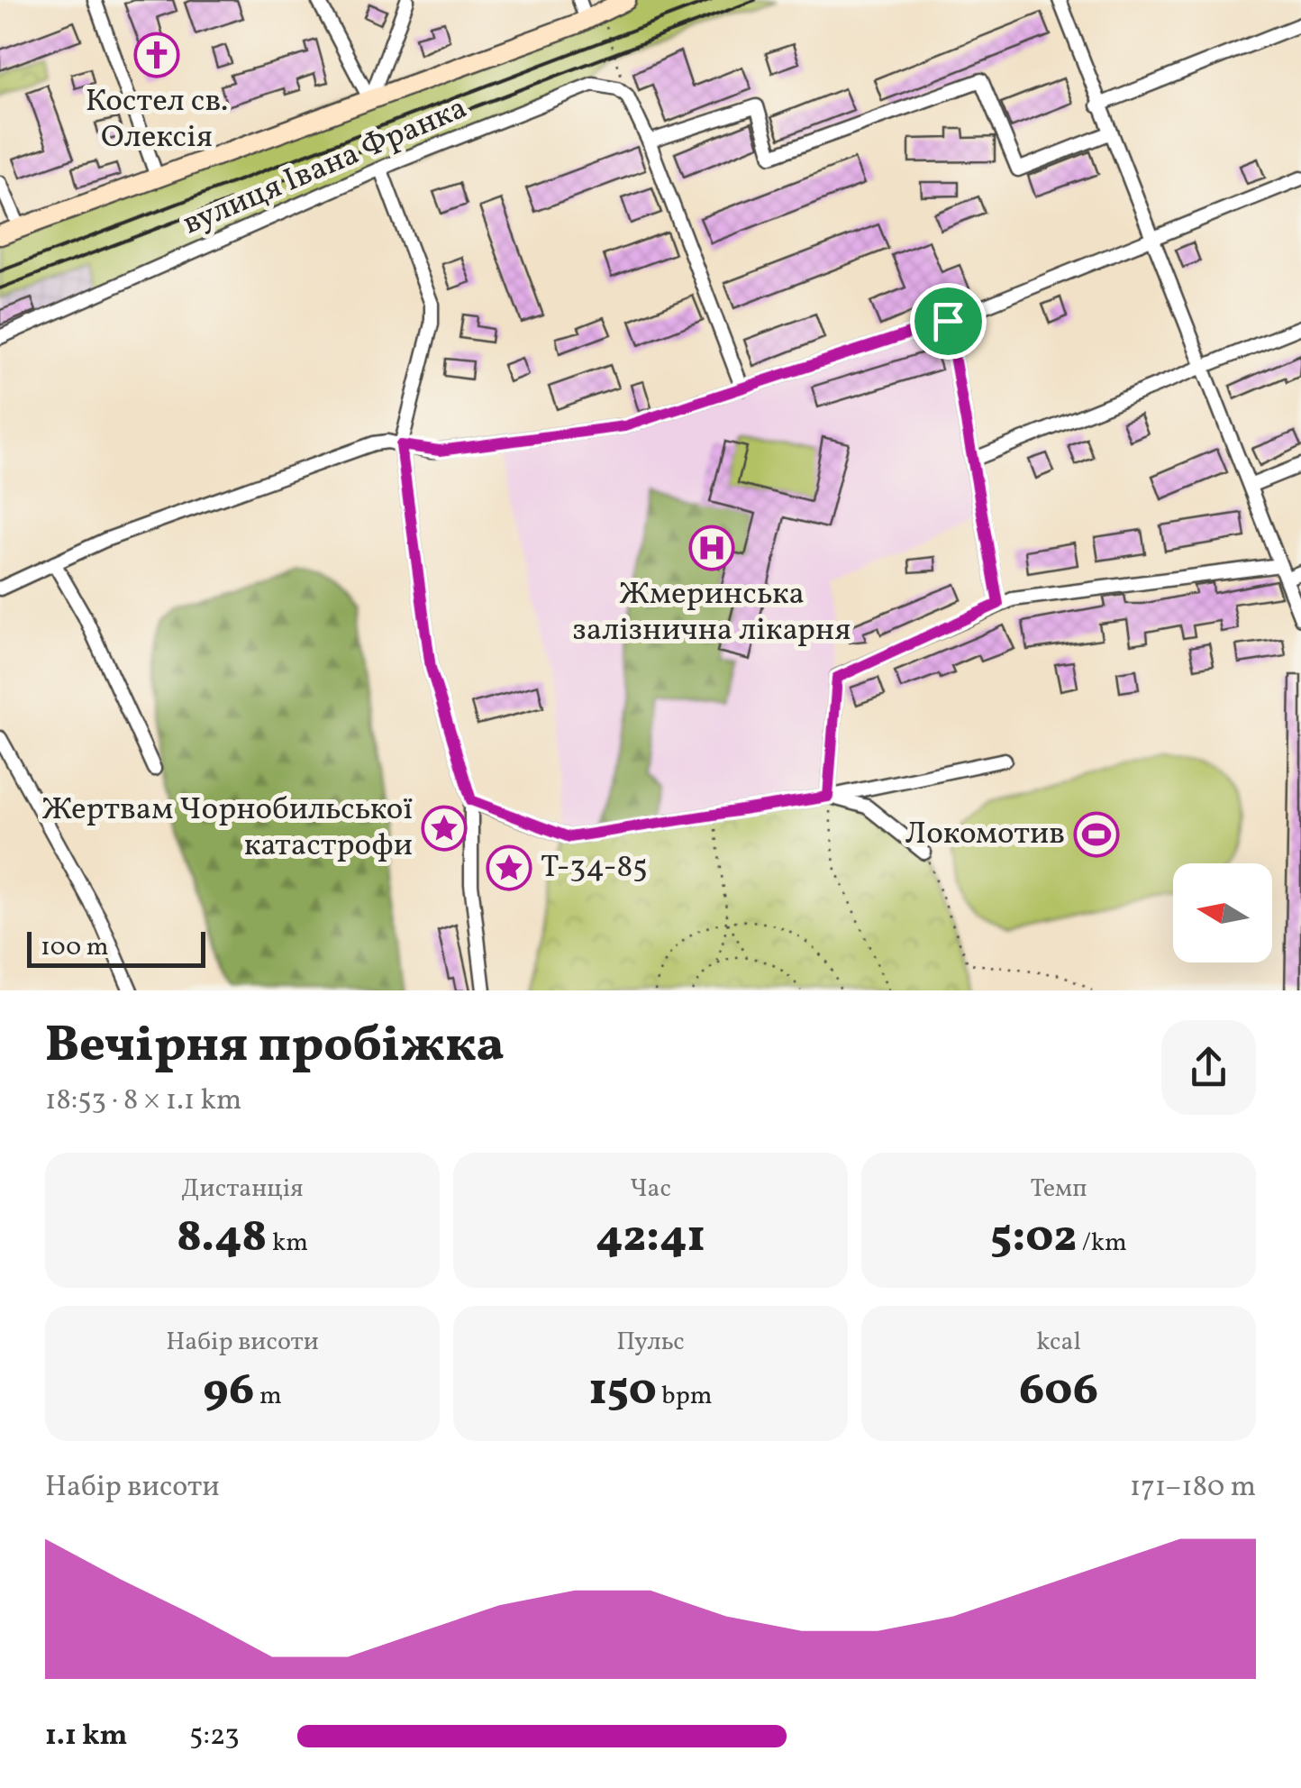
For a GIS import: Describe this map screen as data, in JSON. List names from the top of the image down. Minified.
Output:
{"streets":{"street":["вулиця Івана Франка"]},"places":{"church":["Костел св. Олексія"],"hospital":["Жмеринська залізнична лікарня"],"place":["Жертвам Чорнобильської катастрофи","Т-34-85"],"sports":["Локомотив"]},"scale_bar":"100 m","north":"left","page":{"scale":"100 m","heading":["Вечірня пробіжка","18:53 · 8 × 1.1 km"],"stats":[["Дистанція","8.48 km"],["Час","42:41"],["Темп","5:02 /km"],["Набір висоти","96 m"],["Пульс","150 bpm"],["kcal","606"]],"chart":["Набір висоти","171–180 m"],"list":[{"name":"1.1 km","note":"5:23"}]}}
